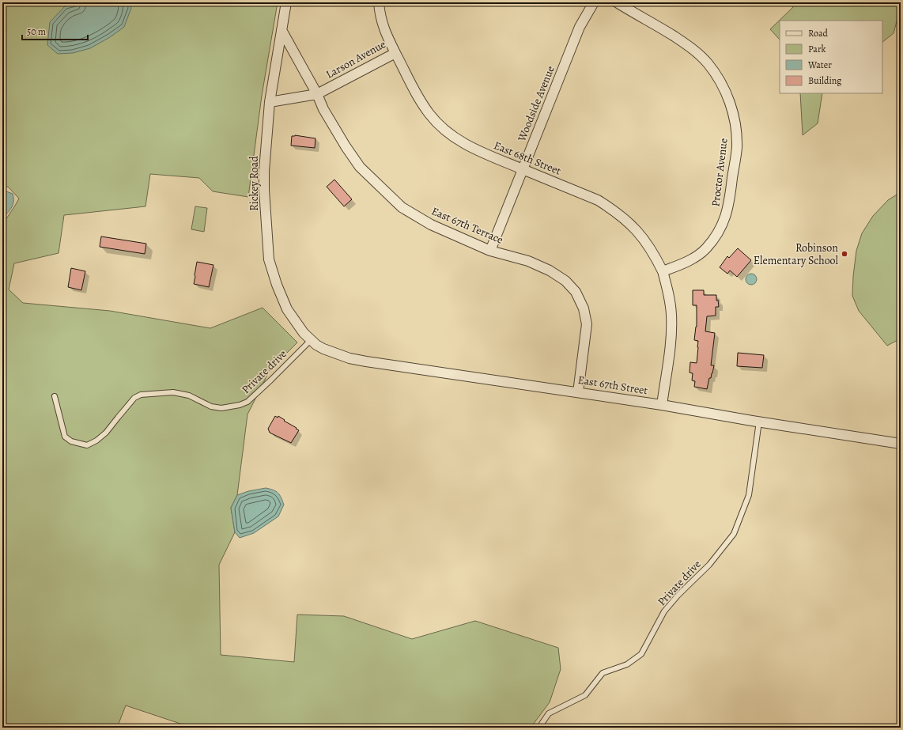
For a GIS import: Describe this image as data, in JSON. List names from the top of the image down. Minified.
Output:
{"streets":{"street":["Larson Avenue","Woodside Avenue","East 68th Street","Proctor Avenue","Rickey Road","East 67th Terrace","East 67th Street"],"lane":["Private drive"]},"crossings":[["Larson Avenue","East 68th Street"],["Larson Avenue","East 67th Terrace"],["Woodside Avenue","East 68th Street"],["Woodside Avenue","East 67th Terrace"],["East 68th Street","Proctor Avenue"],["Rickey Road","East 67th Terrace"],["Rickey Road","Private drive"],["Rickey Road","East 67th Street"],["East 67th Terrace","East 67th Street"],["Private drive","East 67th Street"]],"places":["Robinson Elementary School"],"legend":["Road","Park","Water","Building"],"scale_bar":"50 m"}
